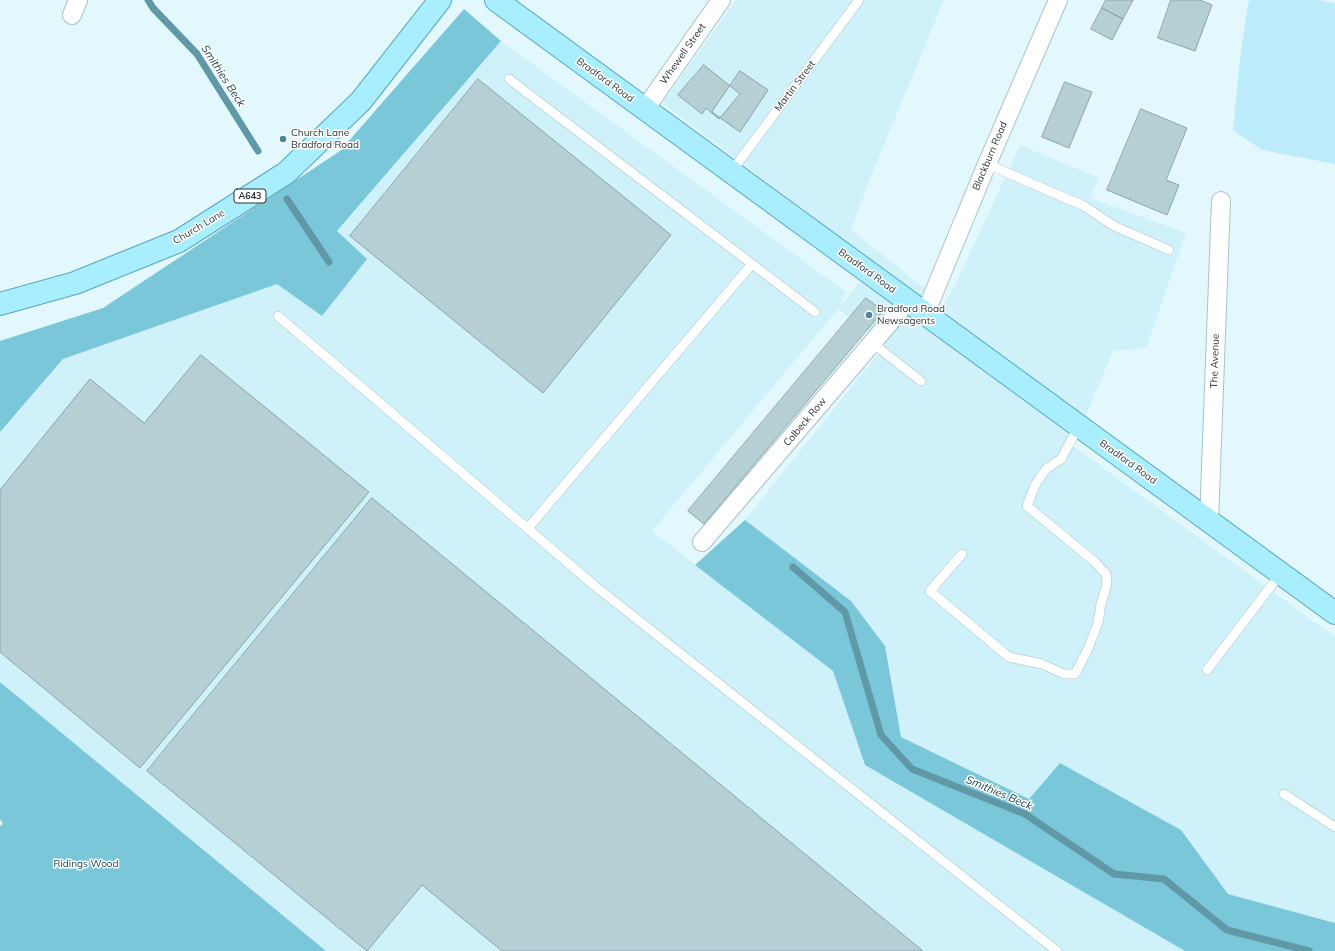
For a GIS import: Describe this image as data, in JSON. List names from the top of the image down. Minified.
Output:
{"streets":{"main road":["Bradford Road","A643","Church Lane"],"street":["Whewell Street","Blackburn Road","The Avenue","Colbeck Row"],"lane":["Martin Street"]},"crossings":[["Whewell Street","Bradford Road"],["Bradford Road","Martin Street"],["Bradford Road","Blackburn Road"],["Bradford Road","The Avenue"],["Bradford Road","Colbeck Row"]],"water":["Smithies Beck"],"parks":["Ridings Wood"],"places":["Church Lane Bradford Road","Bradford Road Newsagents"]}
